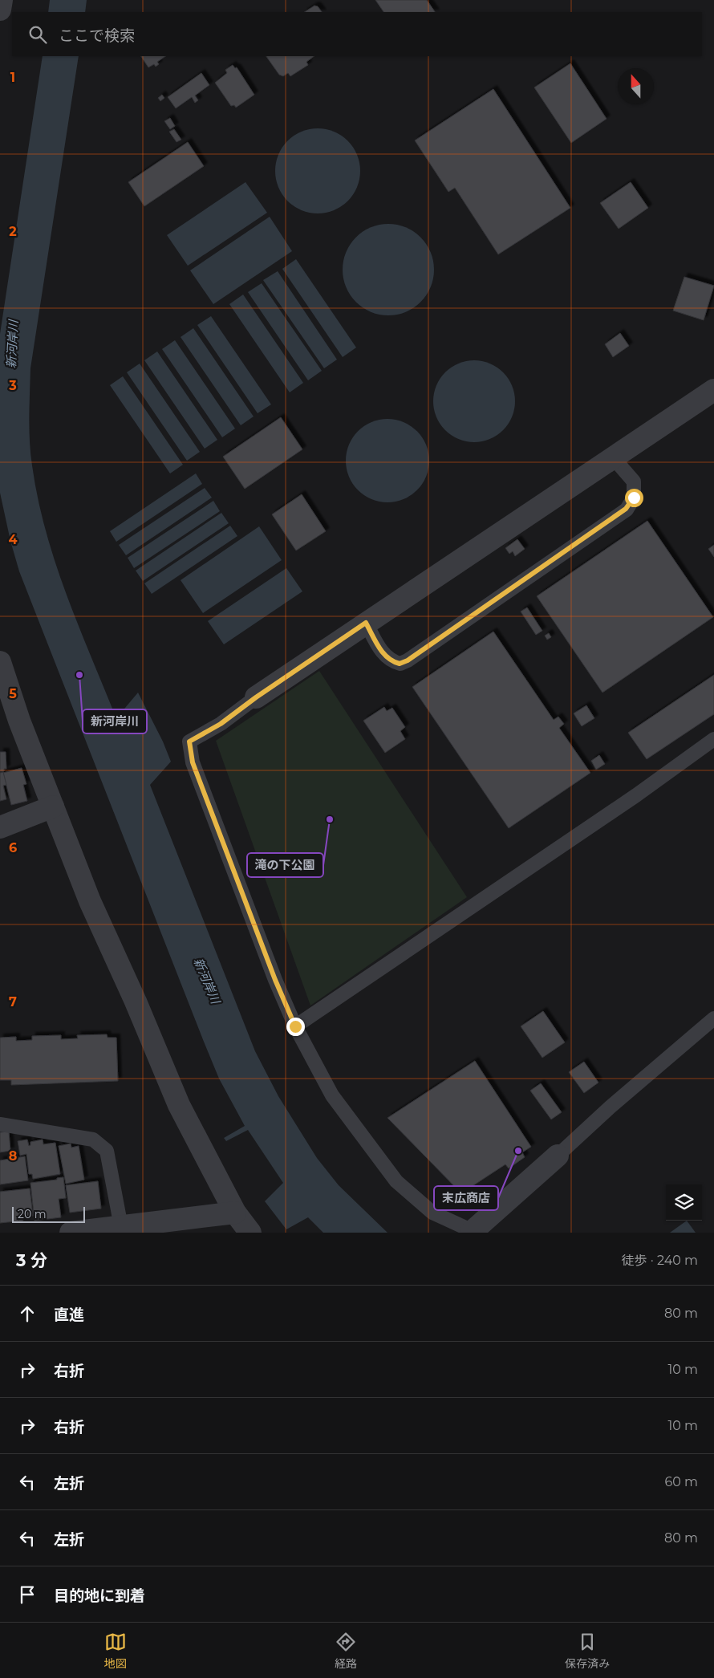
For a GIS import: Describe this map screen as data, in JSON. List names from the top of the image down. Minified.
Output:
{"water":["新河岸川"],"places":["新河岸川","滝の下公園","末広商店"],"scale_bar":"20 m","north":"top","page":{"search":"ここで検索","scale":"20 m","heading":["3 分","徒歩 · 240 m"],"list":[["直進","80 m"],["右折","10 m"],["右折","10 m"],["左折","60 m"],["左折","80 m"],"目的地に到着"],"nav":["地図","経路","保存済み"]},"grid":{"rows":["1","2","3","4","5","6","7","8"]}}
